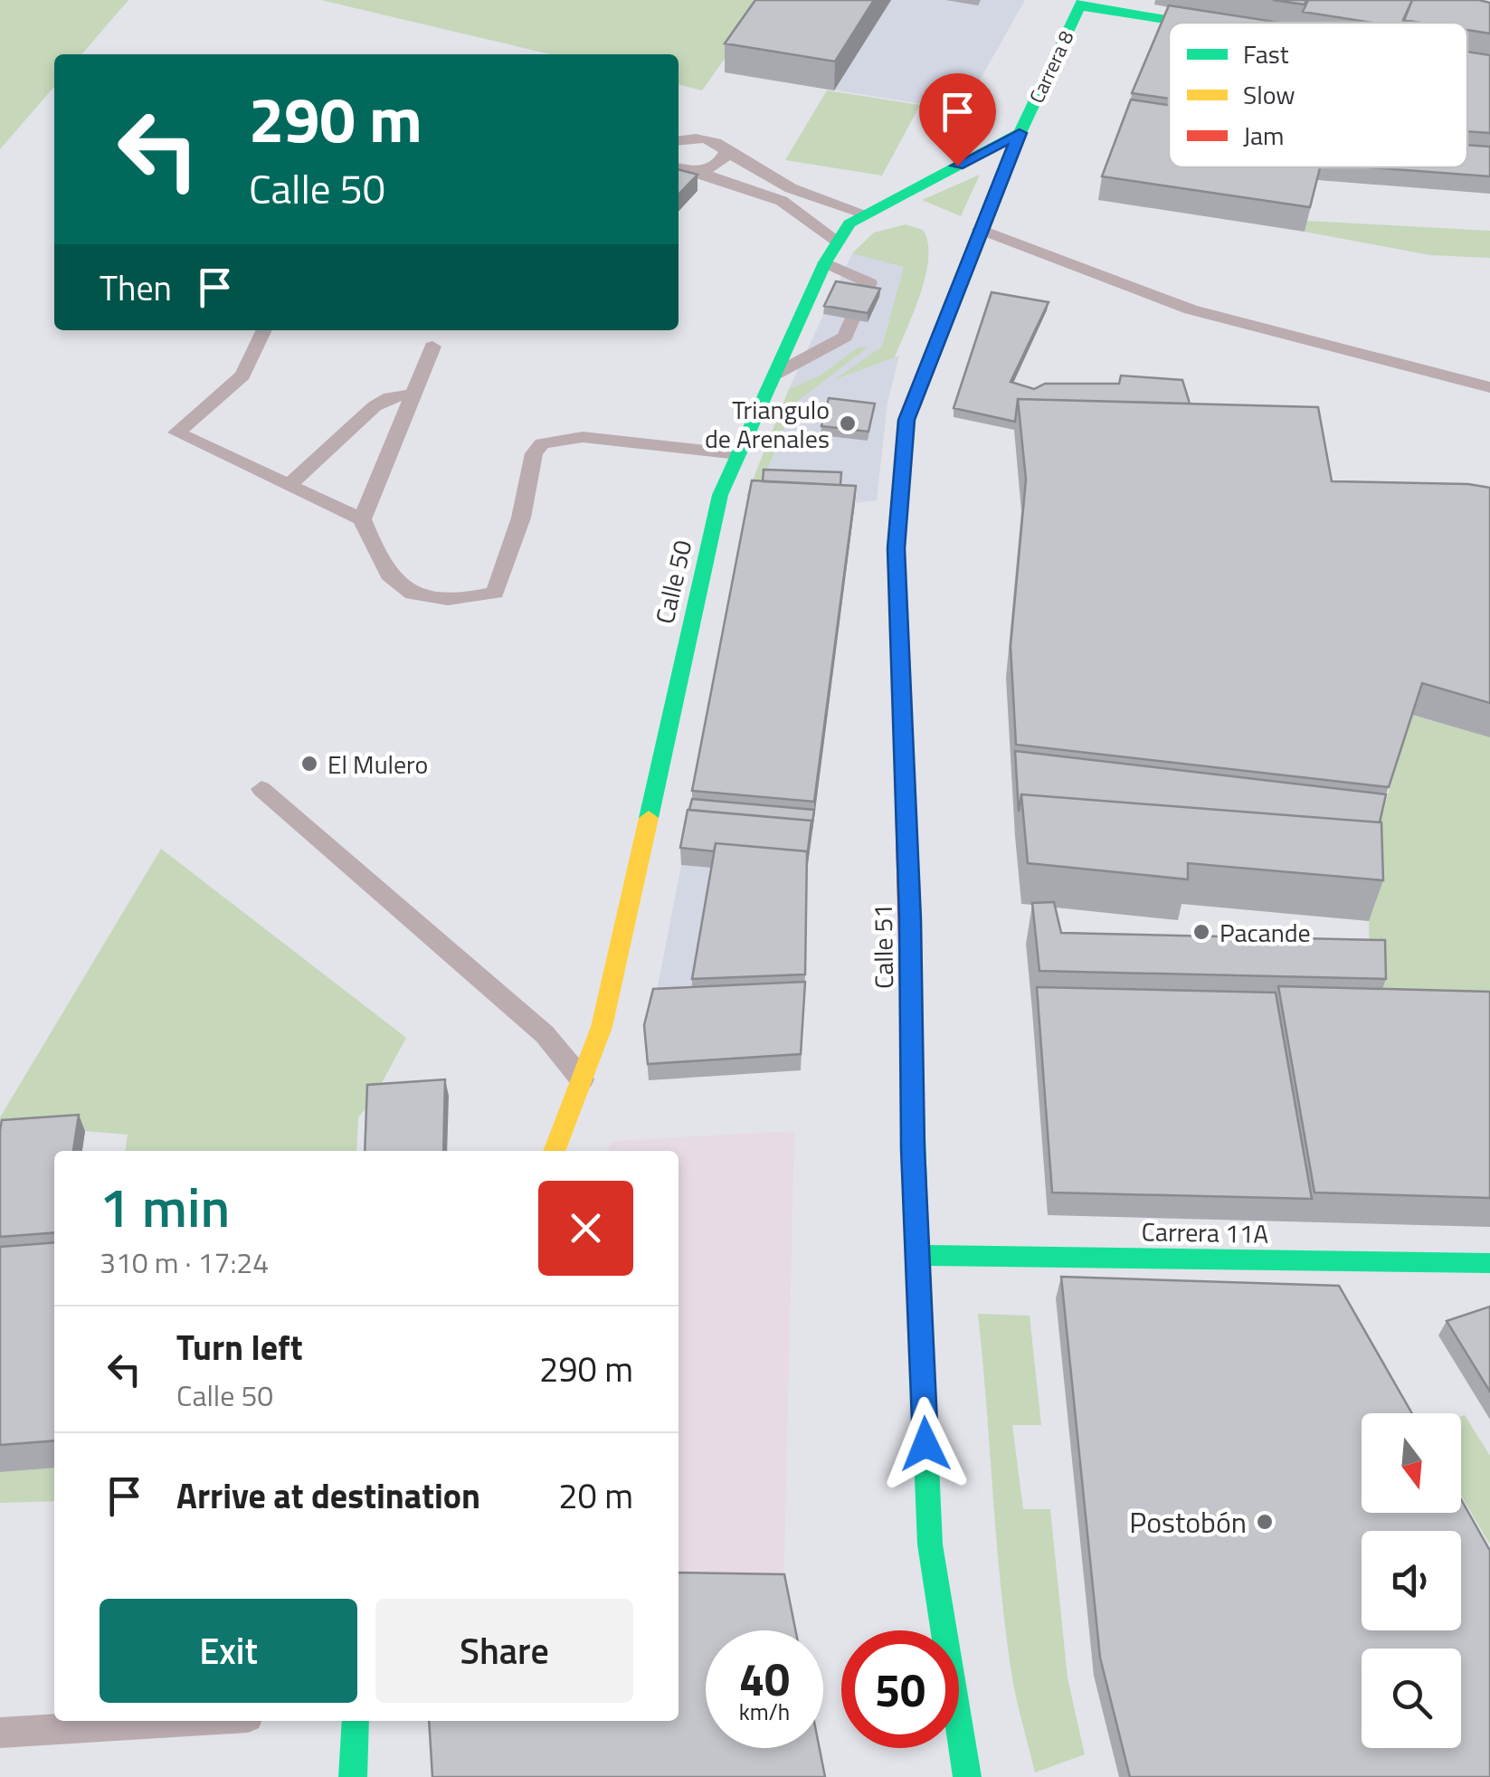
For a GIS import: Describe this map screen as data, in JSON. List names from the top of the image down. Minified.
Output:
{"streets":{"main road":["Carrera 8","Calle 50","Calle 51","Carrera 11A"]},"crossings":[["Carrera 8","Calle 50"],["Carrera 8","Calle 51"],["Calle 50","Calle 51"],["Calle 51","Carrera 11A"]],"places":["Triangulo de Arenales","El Mulero","Pacande","Postobón"],"legend":["Fast","Slow","Jam"],"north":"bottom","page":{"turn":["290 m","Calle 50"],"then":"Then","heading":["1 min","310 m · 17:24"],"list":[{"name":"Turn left","note":"Calle 50","value":"290 m"},{"name":"Arrive at destination","value":"20 m"}],"buttons":["Exit","Share"],"speed":"40 km/h","limit":"50"}}
